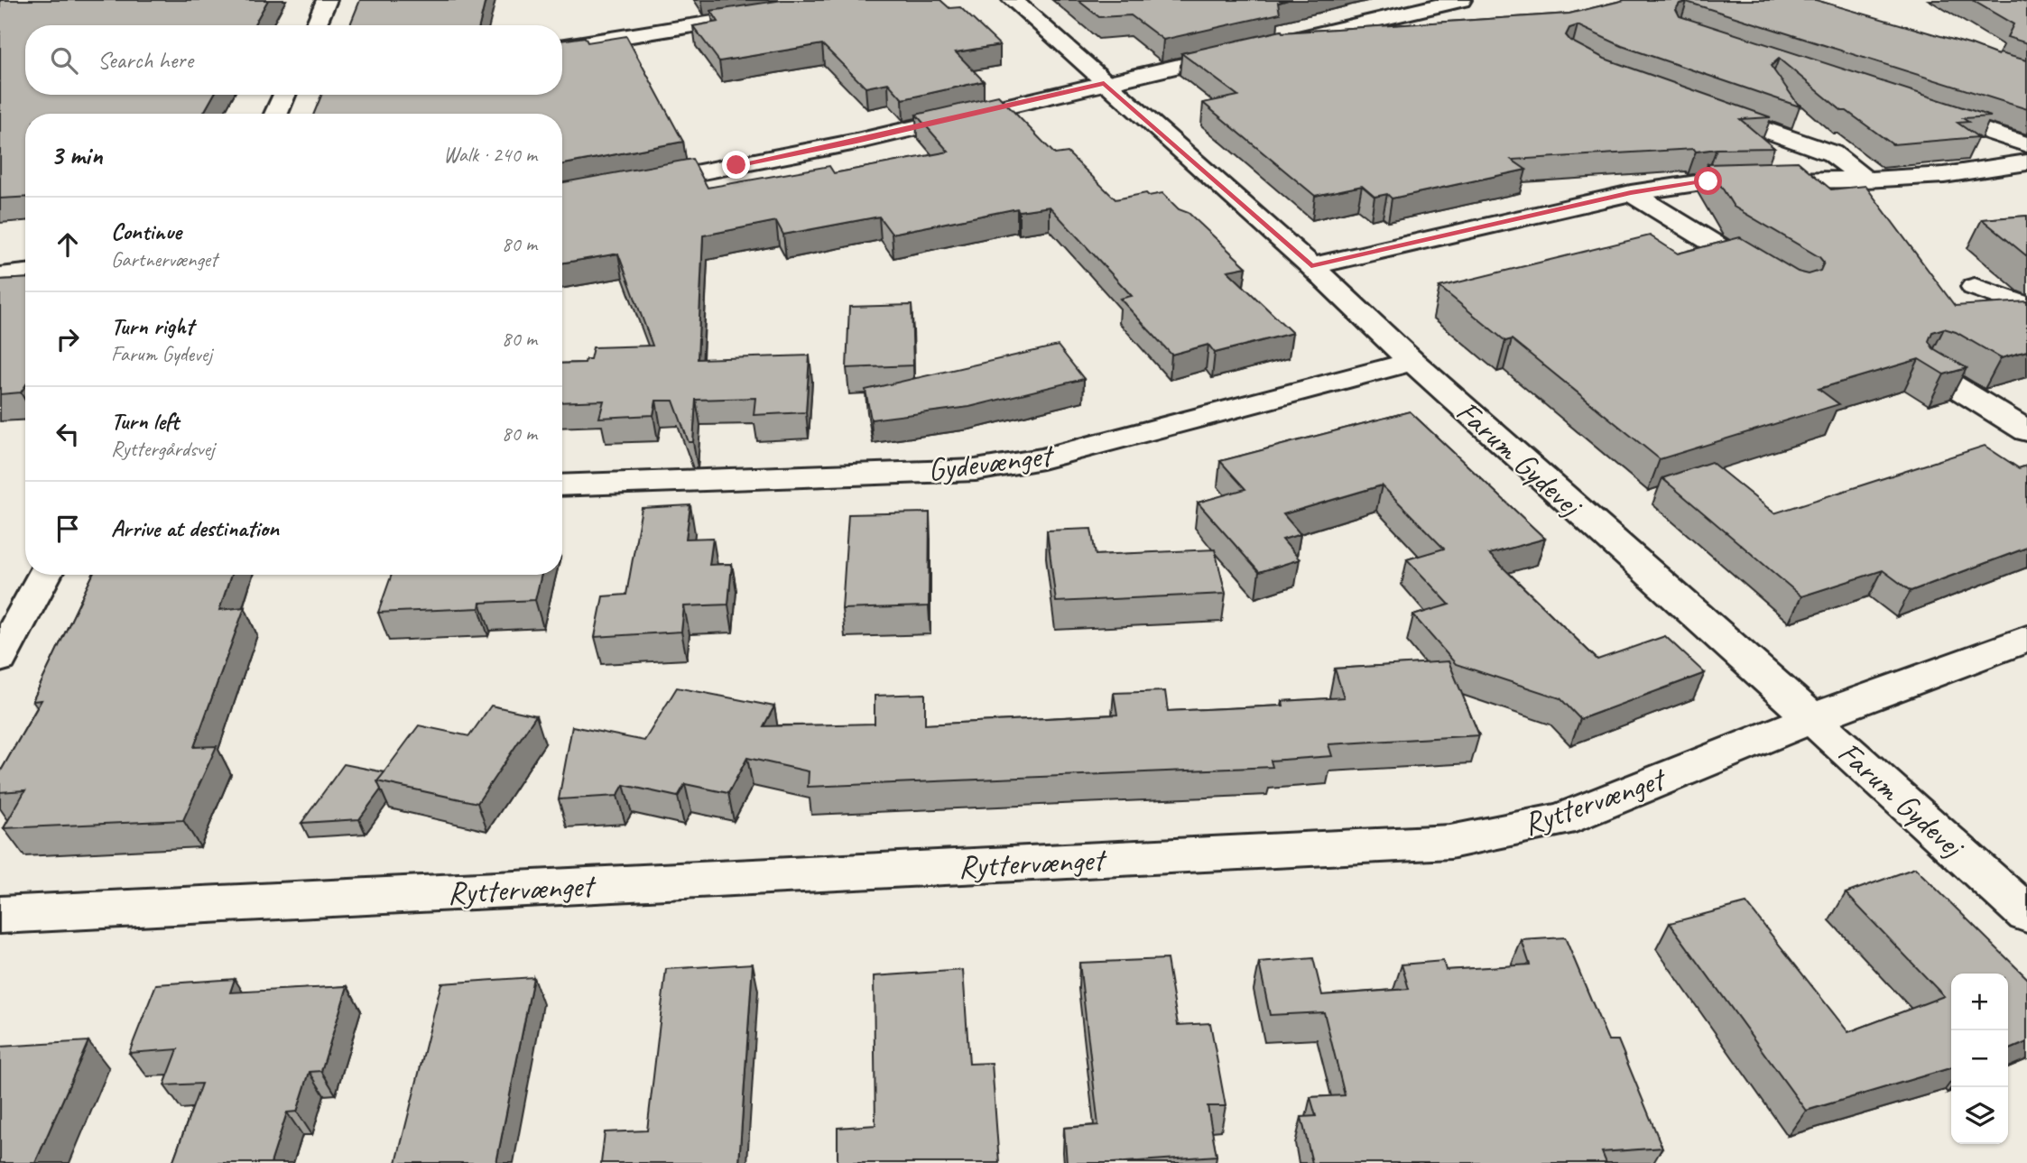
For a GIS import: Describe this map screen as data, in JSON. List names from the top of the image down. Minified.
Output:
{"streets":{"street":["Farum Gydevej","Gydevænget","Ryttervænget"]},"crossings":[["Farum Gydevej","Gydevænget"],["Farum Gydevej","Ryttervænget"]],"page":{"search":"Search here","heading":["3 min","Walk · 240 m"],"list":[["Continue","Gartnervænget","80 m"],["Turn right","Farum Gydevej","80 m"],["Turn left","Ryttergårdsvej","80 m"],"Arrive at destination"],"map_buttons":["+","−"]}}
